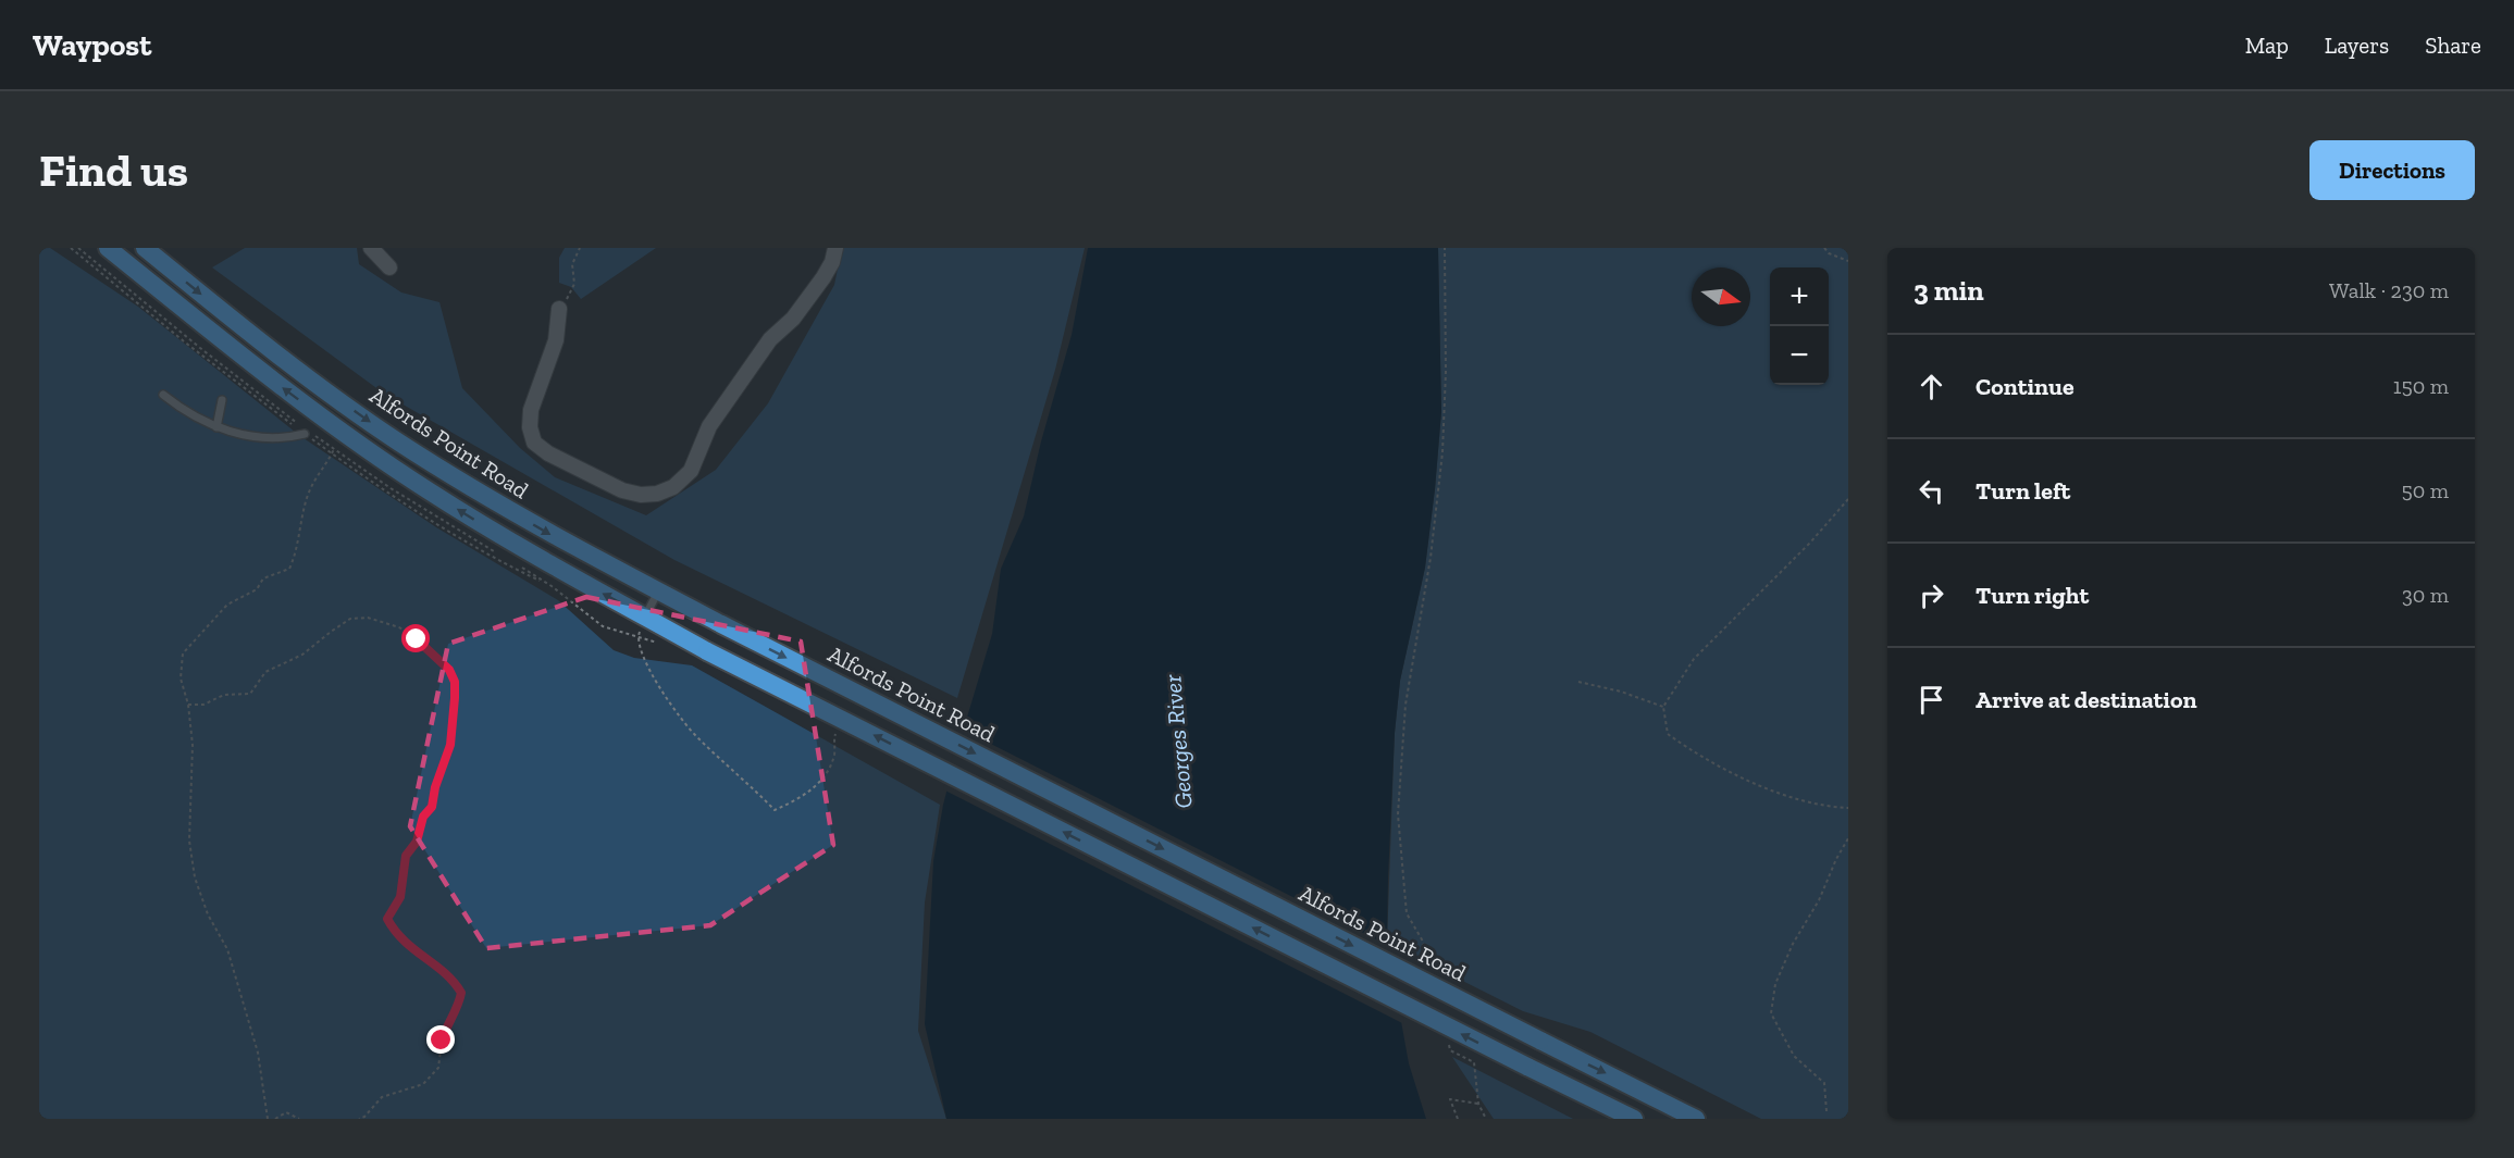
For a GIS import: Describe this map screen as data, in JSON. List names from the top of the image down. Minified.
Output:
{"streets":{"highway":["Alfords Point Road"]},"water":["Georges River"],"north":"right","page":{"header":"Waypost","nav":["Map","Layers","Share"],"buttons":"Directions","title":"Find us","heading":["3 min","Walk · 230 m"],"map_buttons":["+","−"],"list":[["Continue","150 m"],["Turn left","50 m"],["Turn right","30 m"],"Arrive at destination"]}}
